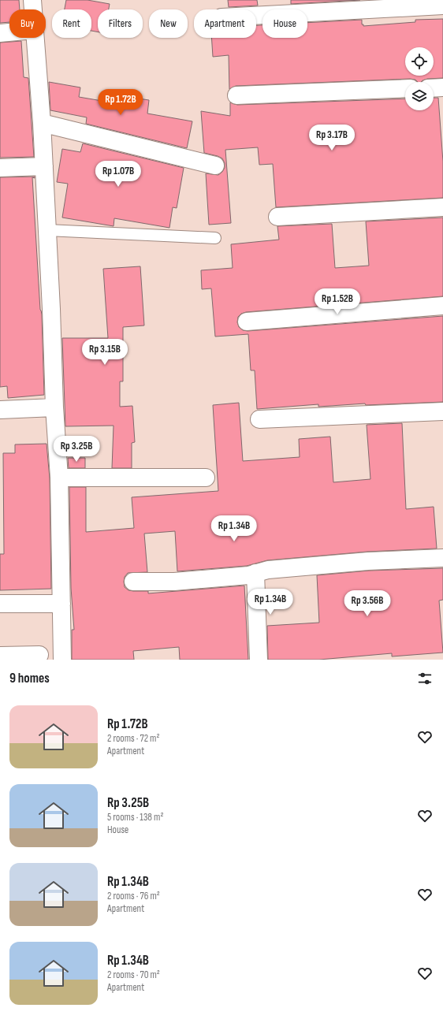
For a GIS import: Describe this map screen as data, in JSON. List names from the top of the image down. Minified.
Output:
{"page":{"chip":["Buy","Rent","Filters","New","Apartment","House"],"price":["Rp 1.72B","Rp 3.17B","Rp 1.07B","Rp 1.52B","Rp 3.15B","Rp 3.25B","Rp 1.34B","Rp 1.34B","Rp 3.56B"],"heading":"9 homes","list":[{"name":"Rp 1.72B","note":"2 rooms · 72 m² · Apartment"},{"name":"Rp 3.25B","note":"5 rooms · 138 m² · House"},{"name":"Rp 1.34B","note":"2 rooms · 76 m² · Apartment"},{"name":"Rp 1.34B","note":"2 rooms · 70 m² · Apartment"}]}}
